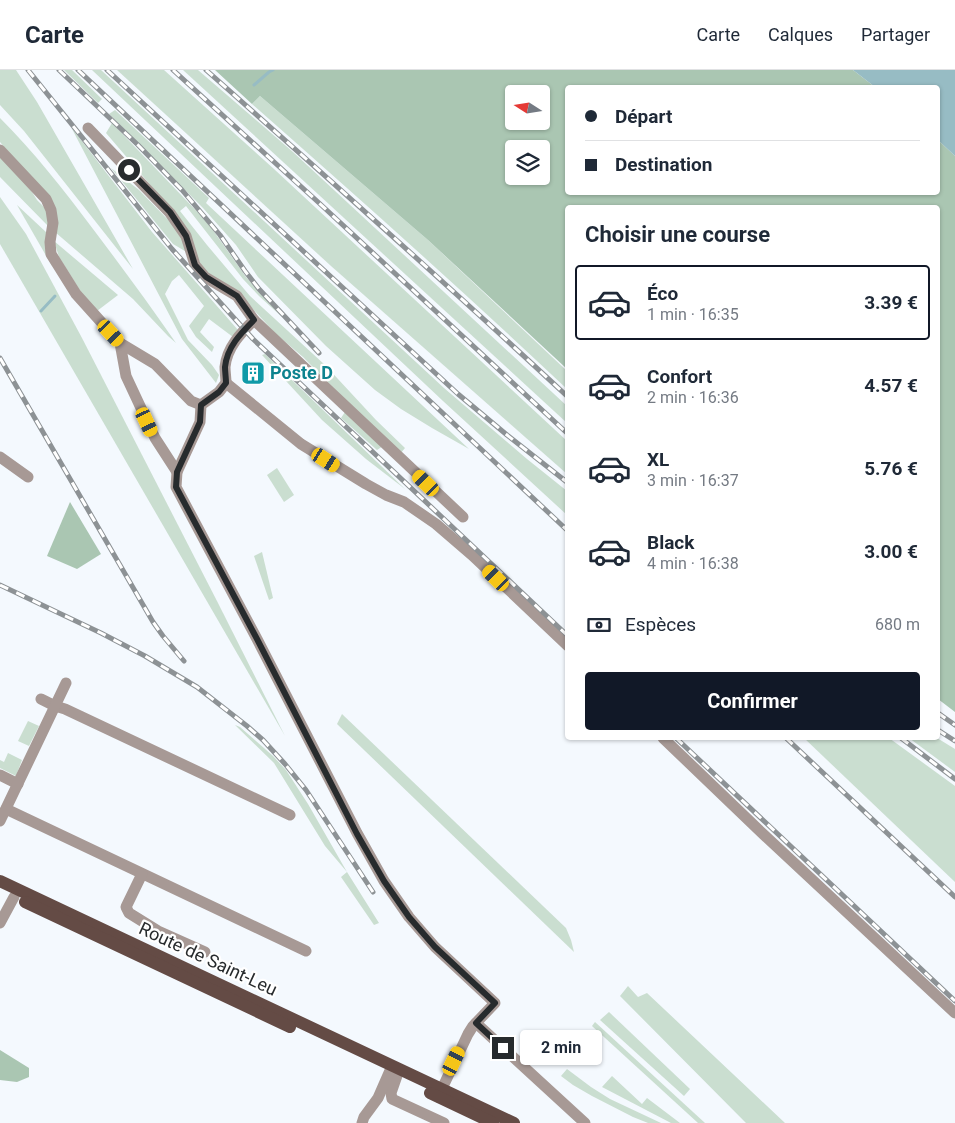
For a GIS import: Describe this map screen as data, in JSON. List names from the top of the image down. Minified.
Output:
{"streets":{"main road":["Route de Saint-Leu"]},"places":{"building":["Poste D"]},"north":"left","page":{"header":"Carte","nav":["Carte","Calques","Partager"],"banner":["Départ","Destination"],"heading":"Choisir une course","list":[{"name":"Éco","note":"1 min · 16:35","value":"3.39 €"},{"name":"Confort","note":"2 min · 16:36","value":"4.57 €"},{"name":"XL","note":"3 min · 16:37","value":"5.76 €"},{"name":"Black","note":"4 min · 16:38","value":"3.00 €"}],"pay":["Espèces","680 m"],"buttons":"Confirmer","bubble":"2 min"}}
